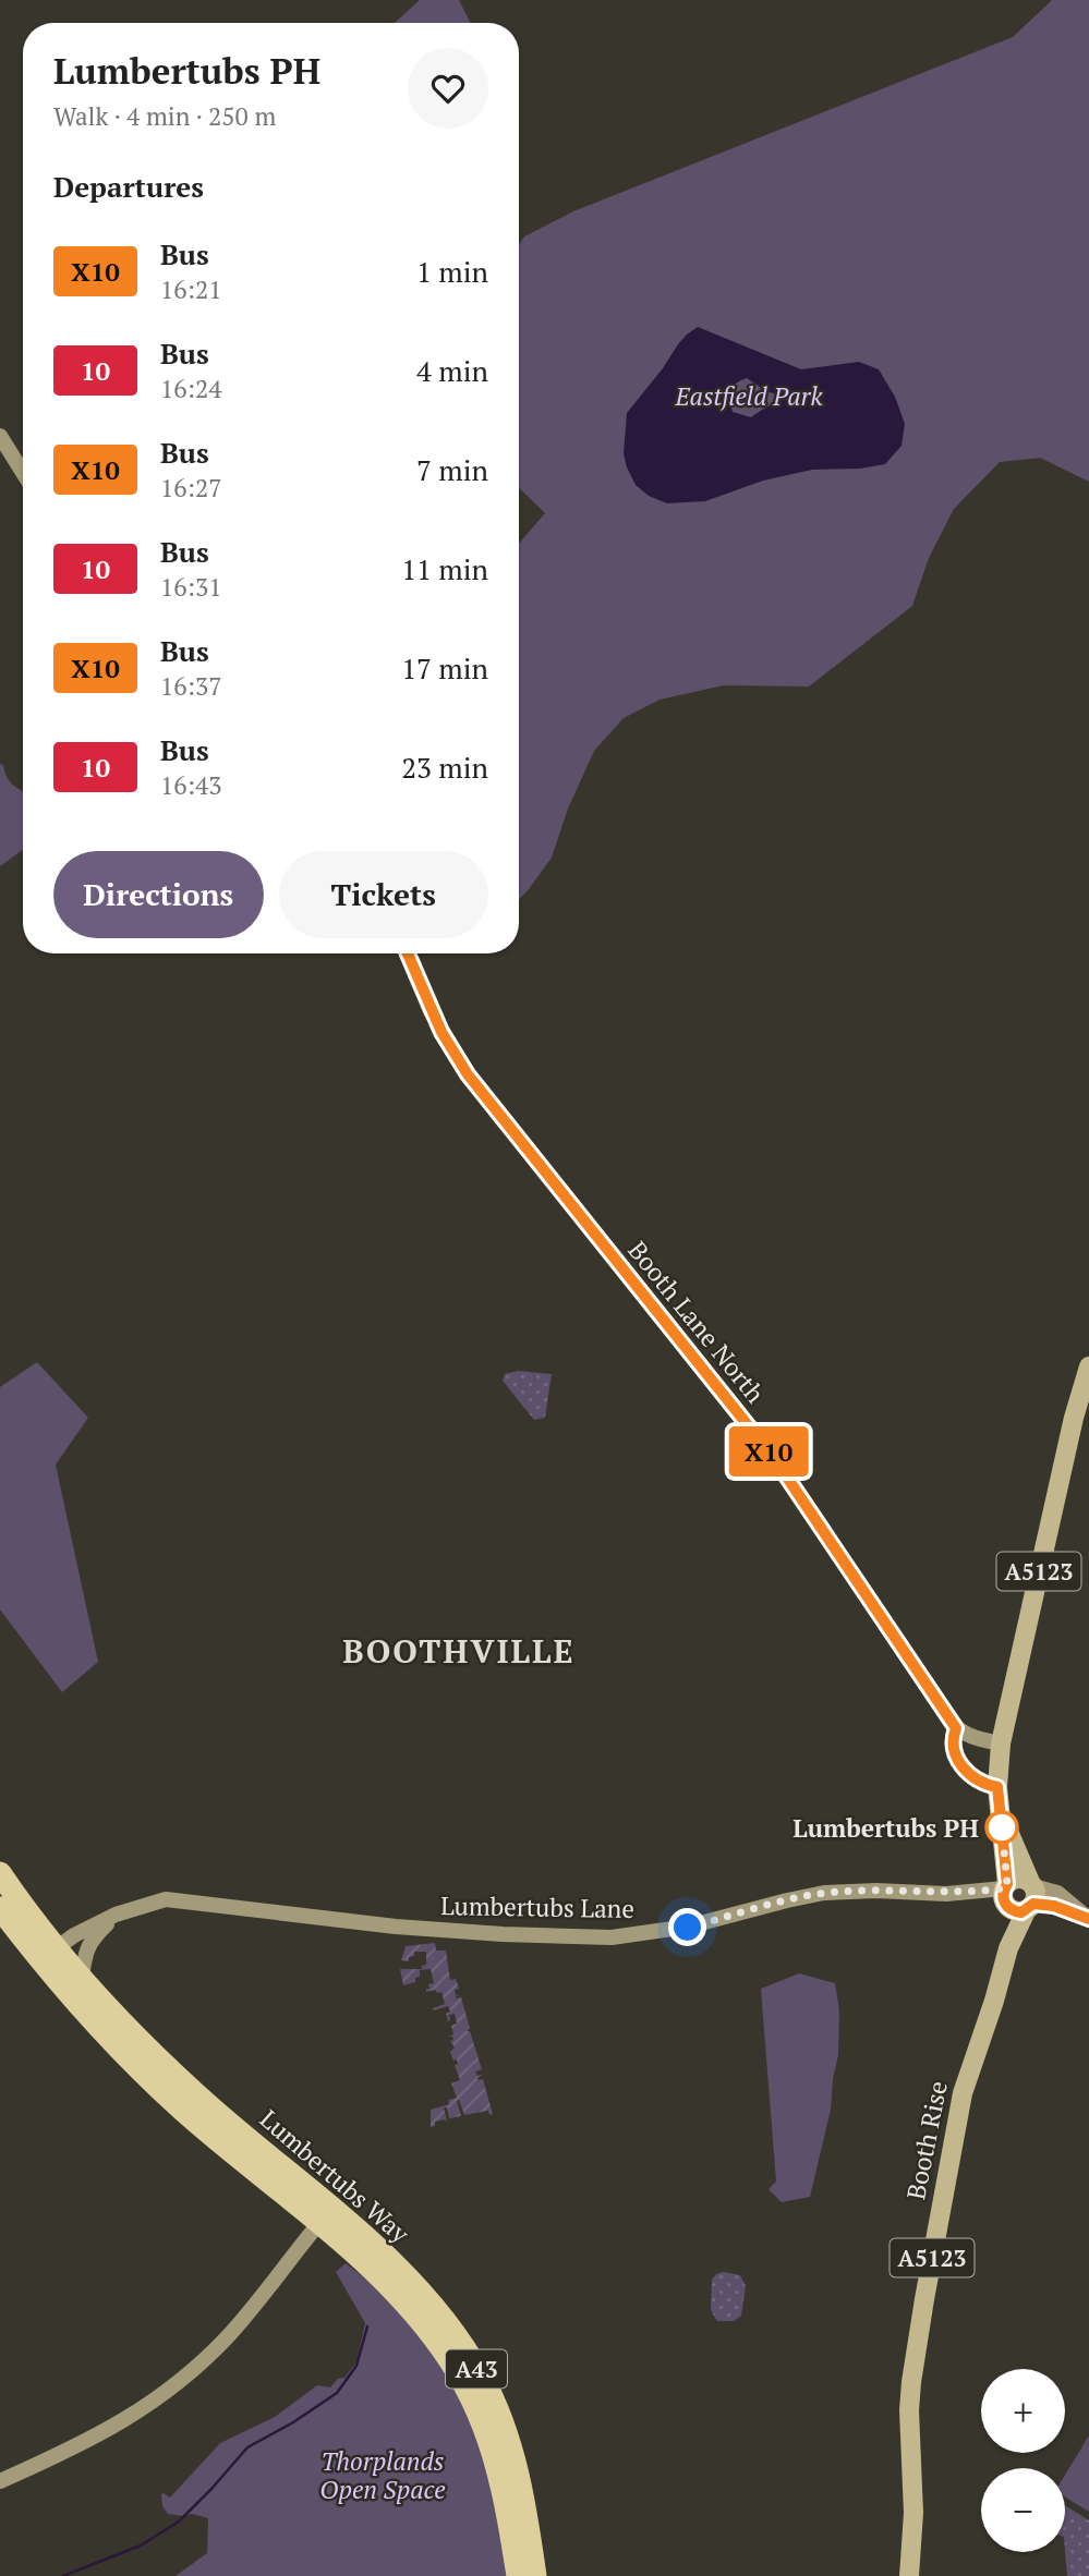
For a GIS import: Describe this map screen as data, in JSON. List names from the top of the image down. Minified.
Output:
{"streets":{"highway":["Lumbertubs Way","A43"],"main road":["A5123","Booth Rise"],"street":["Booth Lane North","Lumbertubs Lane"]},"crossings":[["Booth Lane North","A5123"],["A5123","Lumbertubs Lane"],["A5123","Booth Rise"],["Lumbertubs Lane","Booth Rise"],["Lumbertubs Lane","Lumbertubs Way"]],"districts":["BOOTHVILLE"],"parks":["Eastfield Park","Thorplands Open Space"],"places":["Lumbertubs PH"],"lines":["bus line X10"],"page":{"on_map":"X10","heading":[["Lumbertubs PH","Walk · 4 min · 250 m"],"Departures"],"list":[{"mark":"X10","name":"Bus","note":"16:21","value":"1 min"},{"mark":"10","name":"Bus","note":"16:24","value":"4 min"},{"mark":"X10","name":"Bus","note":"16:27","value":"7 min"},{"mark":"10","name":"Bus","note":"16:31","value":"11 min"},{"mark":"X10","name":"Bus","note":"16:37","value":"17 min"},{"mark":"10","name":"Bus","note":"16:43","value":"23 min"}],"buttons":["Directions","Tickets"],"map_buttons":["+","−"]}}
